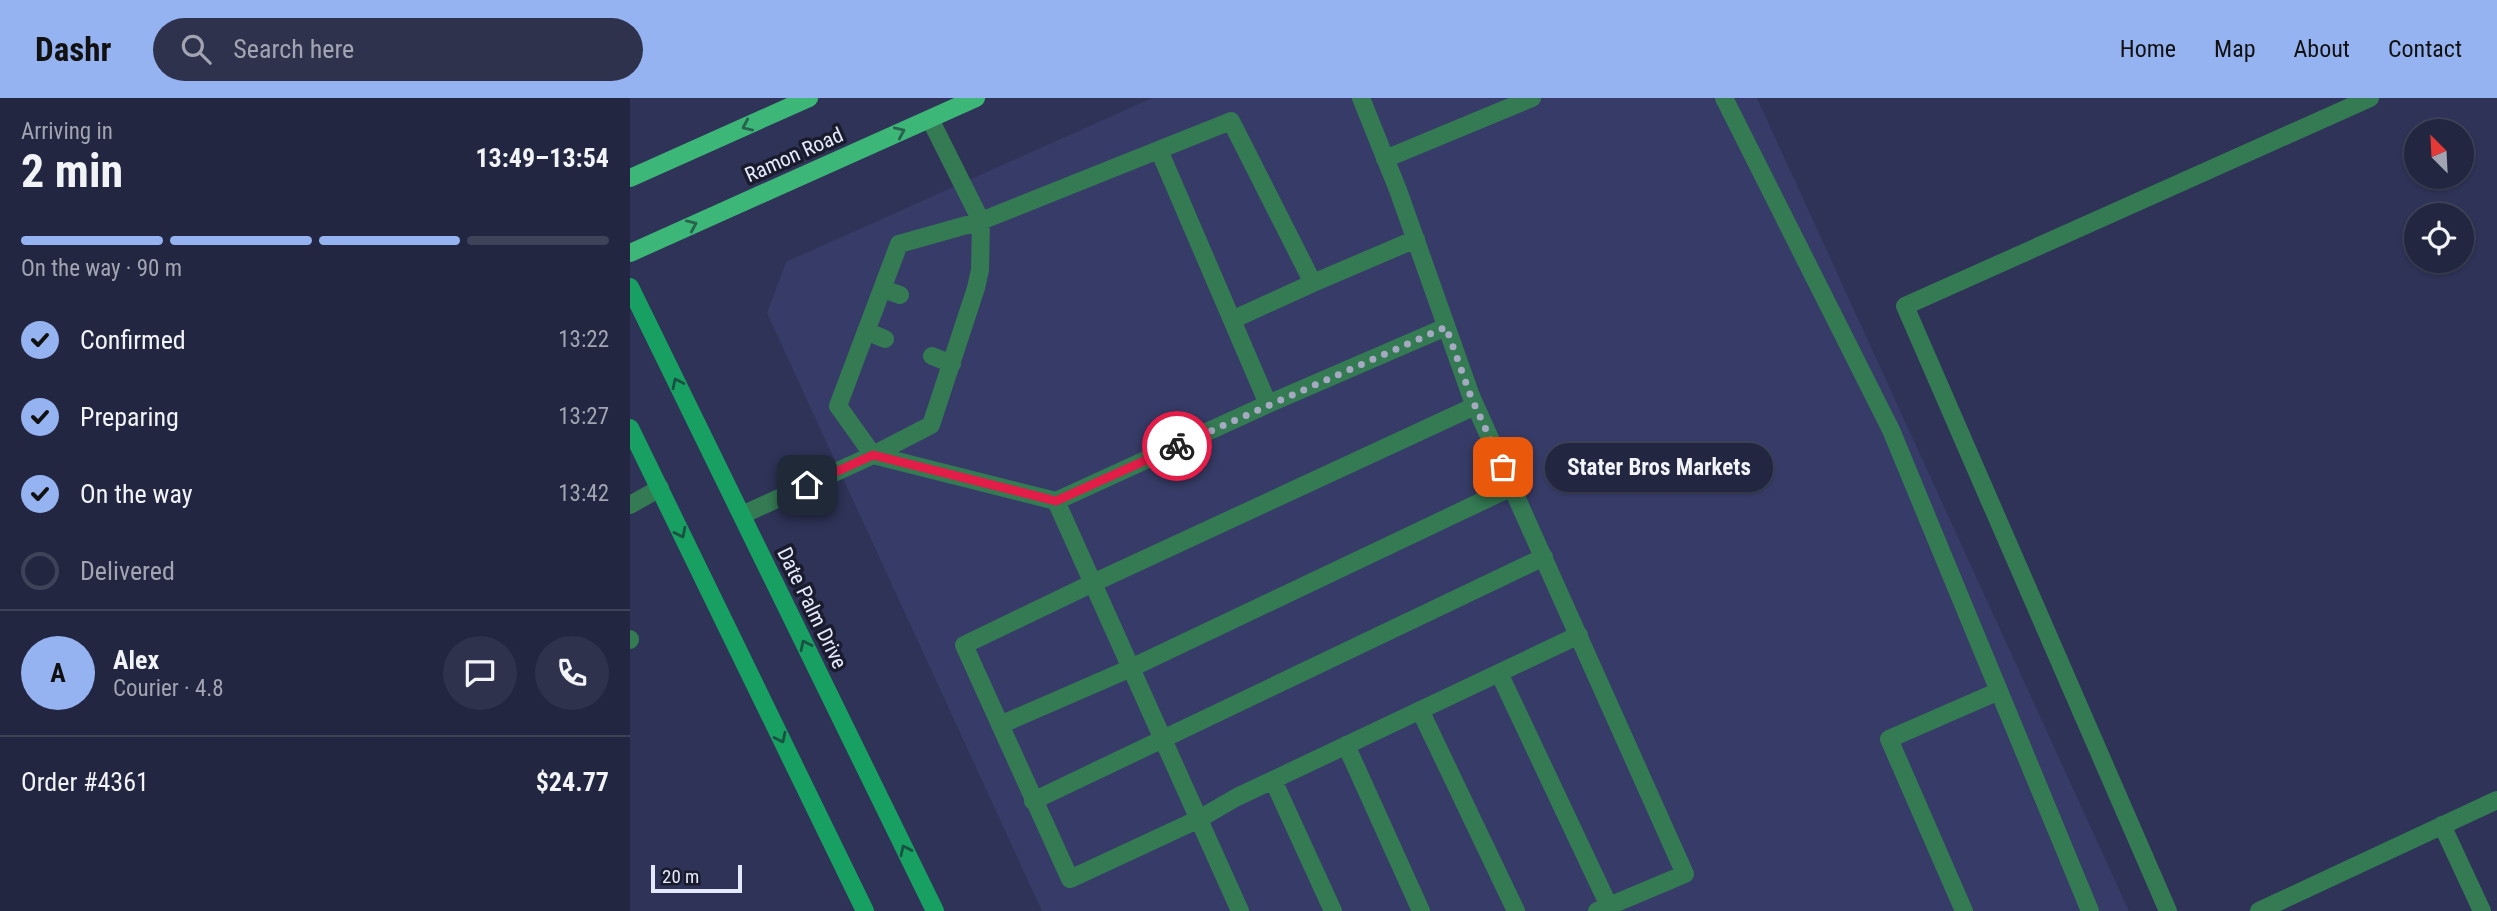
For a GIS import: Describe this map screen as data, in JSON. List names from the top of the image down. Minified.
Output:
{"streets":{"main road":["Ramon Road","Date Palm Drive"]},"places":["Stater Bros Markets"],"scale_bar":"20 m","north":"top left","page":{"header":"Dashr","search":"Search here","nav":["Home","Map","About","Contact"],"heading":["2 min","Arriving in","13:49–13:54"],"panel":["Alex","Courier · 4.8","Order #4361","$24.77"],"bar":"On the way · 90 m","list":[["Confirmed","13:22"],["Preparing","13:27"],["On the way","13:42"],"Delivered"],"bubble":"Stater Bros Markets","round":"A","scale":"20 m"}}
